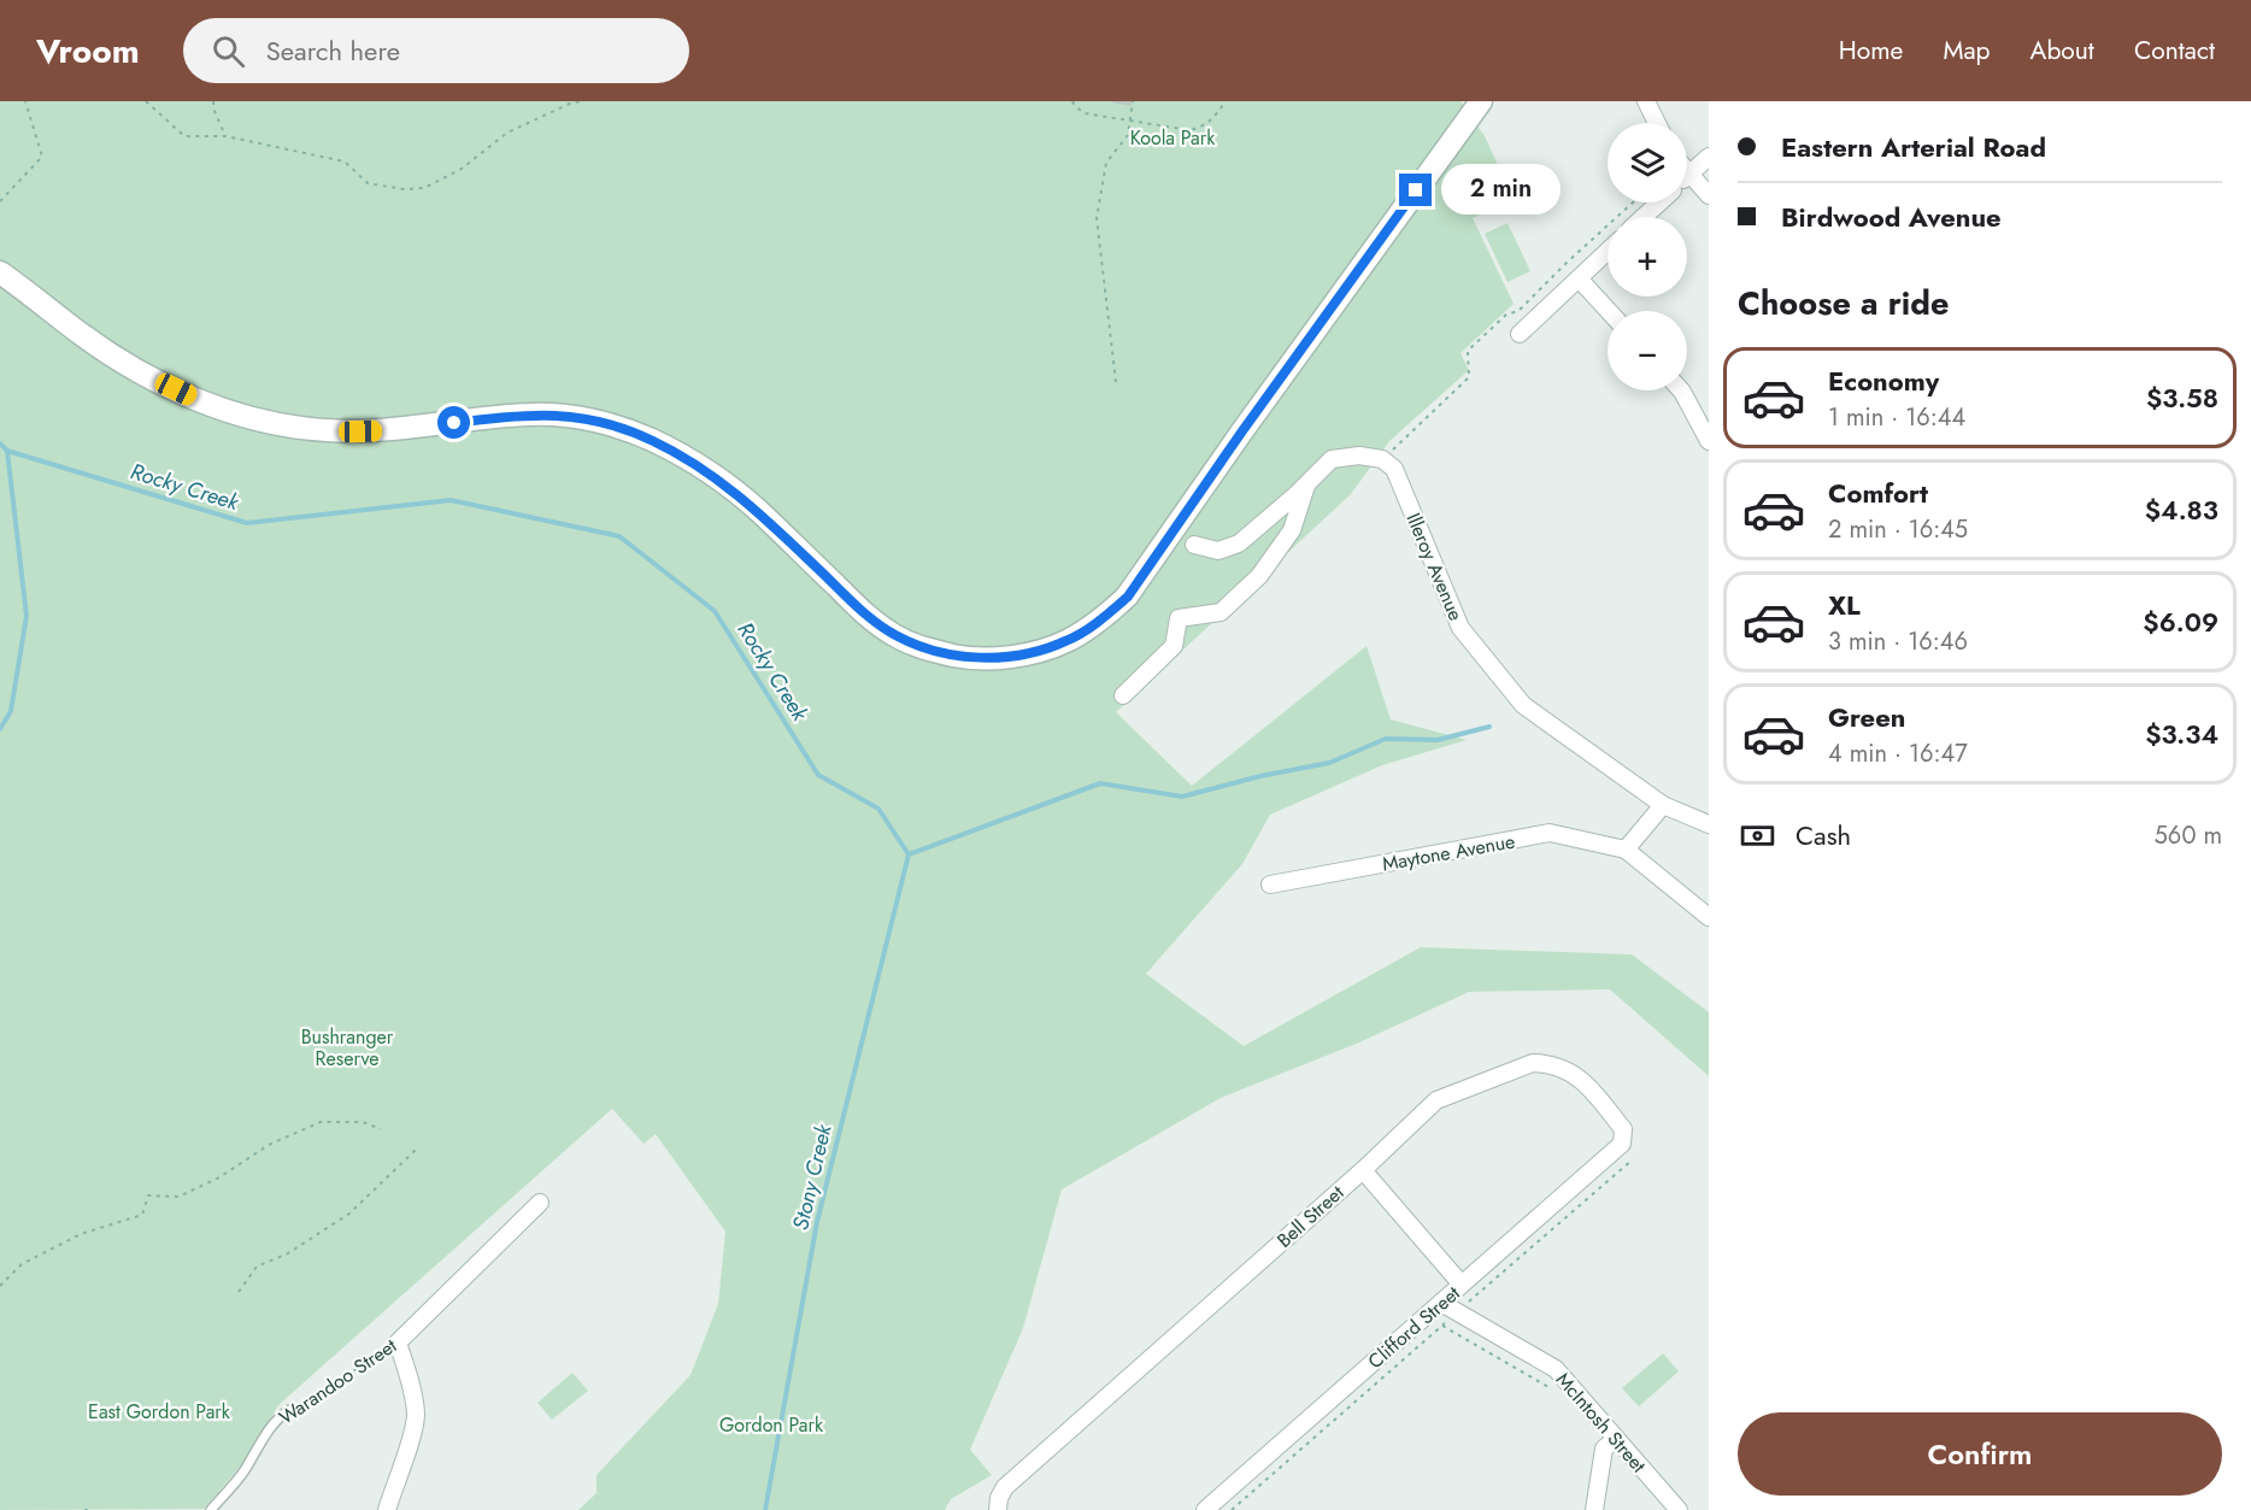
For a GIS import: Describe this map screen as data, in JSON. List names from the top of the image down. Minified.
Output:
{"streets":{"street":["Illeroy Avenue","Maytone Avenue","Bell Street","Clifford Street","Warandoo Street","McIntosh Street"]},"crossings":[["Bell Street","Clifford Street"],["Clifford Street","McIntosh Street"]],"water":["Rocky Creek","Stony Creek"],"parks":["Koola Park","Bushranger Reserve","East Gordon Park","Gordon Park"],"page":{"header":"Vroom","search":"Search here","nav":["Home","Map","About","Contact"],"banner":["Eastern Arterial Road","Birdwood Avenue"],"map_buttons":["+","−"],"bubble":"2 min","heading":"Choose a ride","list":[{"name":"Economy","note":"1 min · 16:44","value":"$3.58"},{"name":"Comfort","note":"2 min · 16:45","value":"$4.83"},{"name":"XL","note":"3 min · 16:46","value":"$6.09"},{"name":"Green","note":"4 min · 16:47","value":"$3.34"}],"pay":["Cash","560 m"],"buttons":"Confirm"}}
